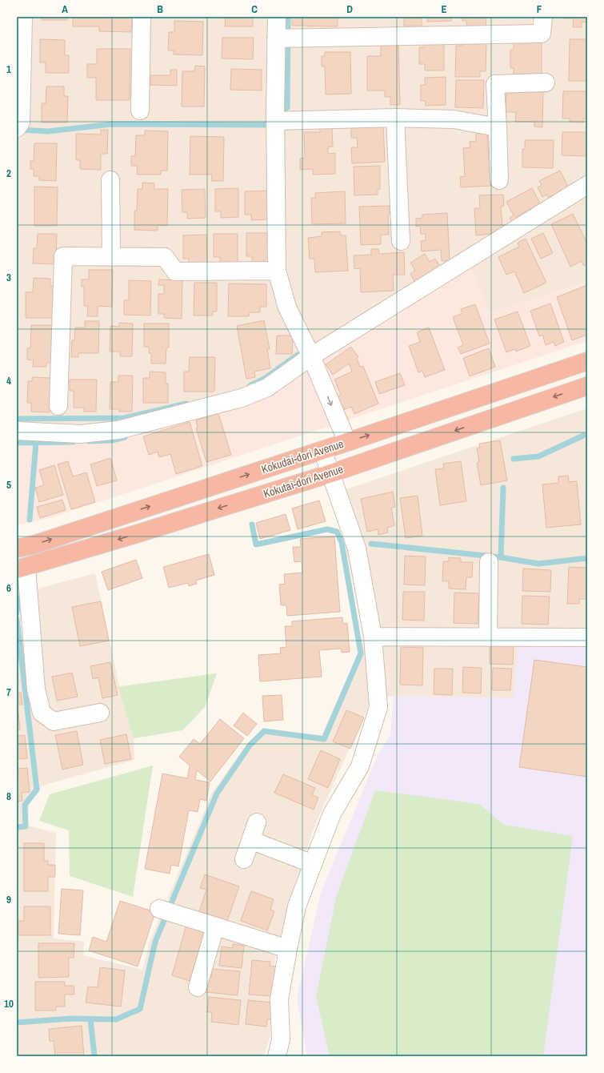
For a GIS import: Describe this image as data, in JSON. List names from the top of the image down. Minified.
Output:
{"streets":{"highway":["Kokudai-dori Avenue","Kokutai-dori Avenue"]},"one_way":["Kokudai-dori Avenue","Kokutai-dori Avenue"],"grid":{"columns":["A","B","C","D","E","F"],"rows":["1","2","3","4","5","6","7","8","9","10"]}}
